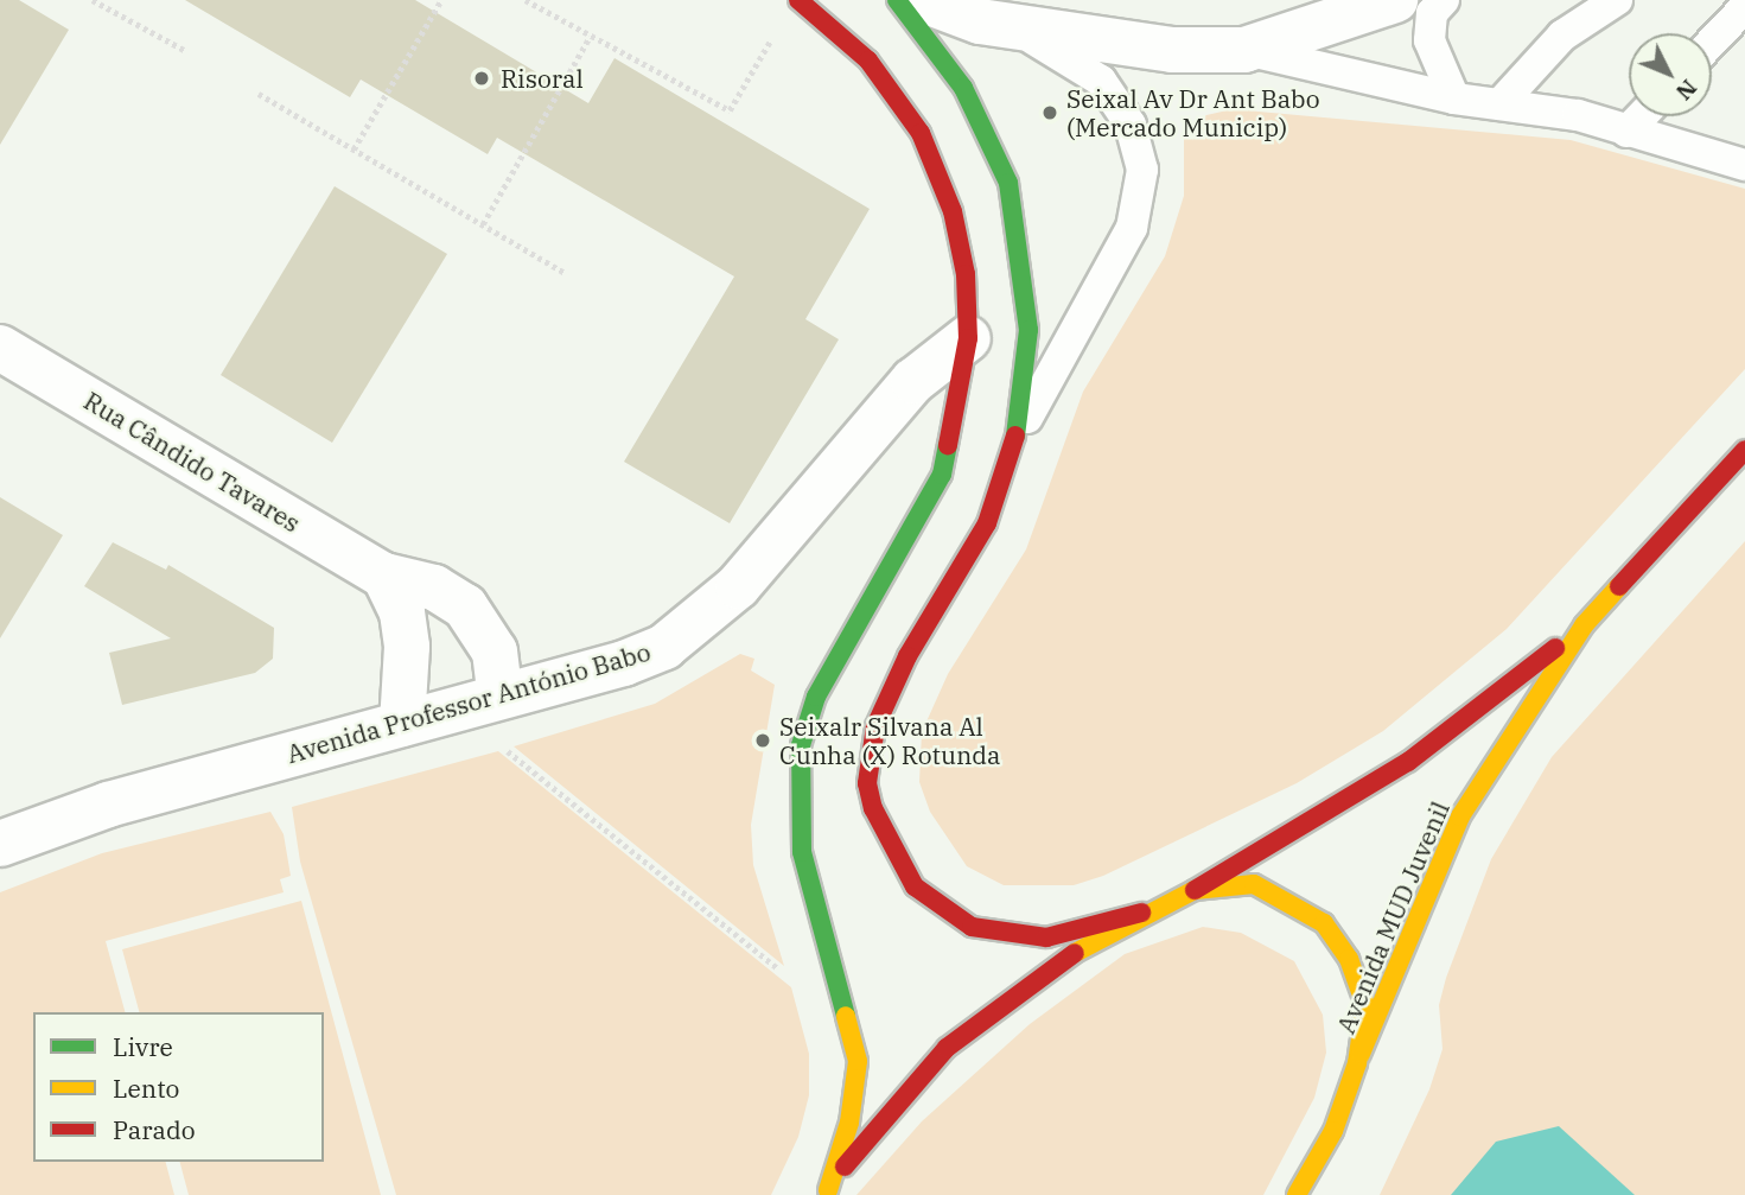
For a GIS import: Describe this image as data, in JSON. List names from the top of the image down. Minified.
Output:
{"streets":{"main road":["Avenida MUD Juvenil"],"street":["Rua Cândido Tavares","Avenida Professor António Babo"]},"crossings":[["Rua Cândido Tavares","Avenida Professor António Babo"]],"places":["Risoral","Seixal Av Dr Ant Babo (Mercado Municip)","Seixalr Silvana Al Cunha (X) Rotunda"],"legend":["Livre","Lento","Parado"],"north":"bottom right"}
